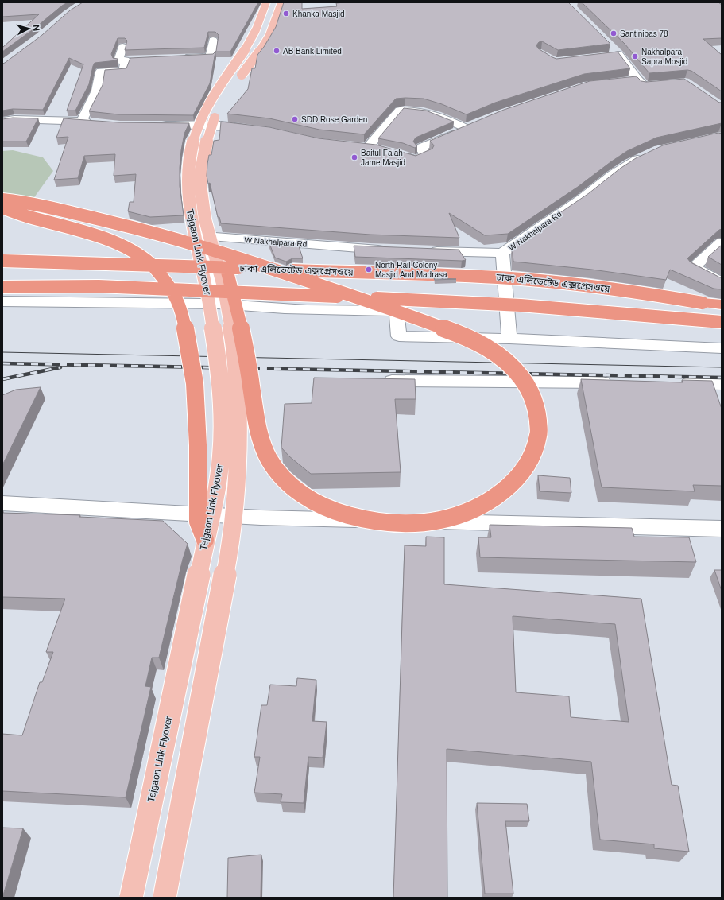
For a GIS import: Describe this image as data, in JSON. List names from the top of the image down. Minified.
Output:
{"streets":{"highway":["ঢাকা এলিভেটেড এক্সপ্রেসওয়ে"],"main road":["Tejgaon Link Flyover"],"street":["W Nakhalpara Rd"]},"crossings":[["W Nakhalpara Rd","Tejgaon Link Flyover"]],"places":["Khanka Masjid","Santinibas 78","AB Bank Limited","Nakhalpara Sapra Mosjid","SDD Rose Garden","Baitul Falah Jame Masjid","North Rail Colony Masjid And Madrasa"],"north":"right"}
